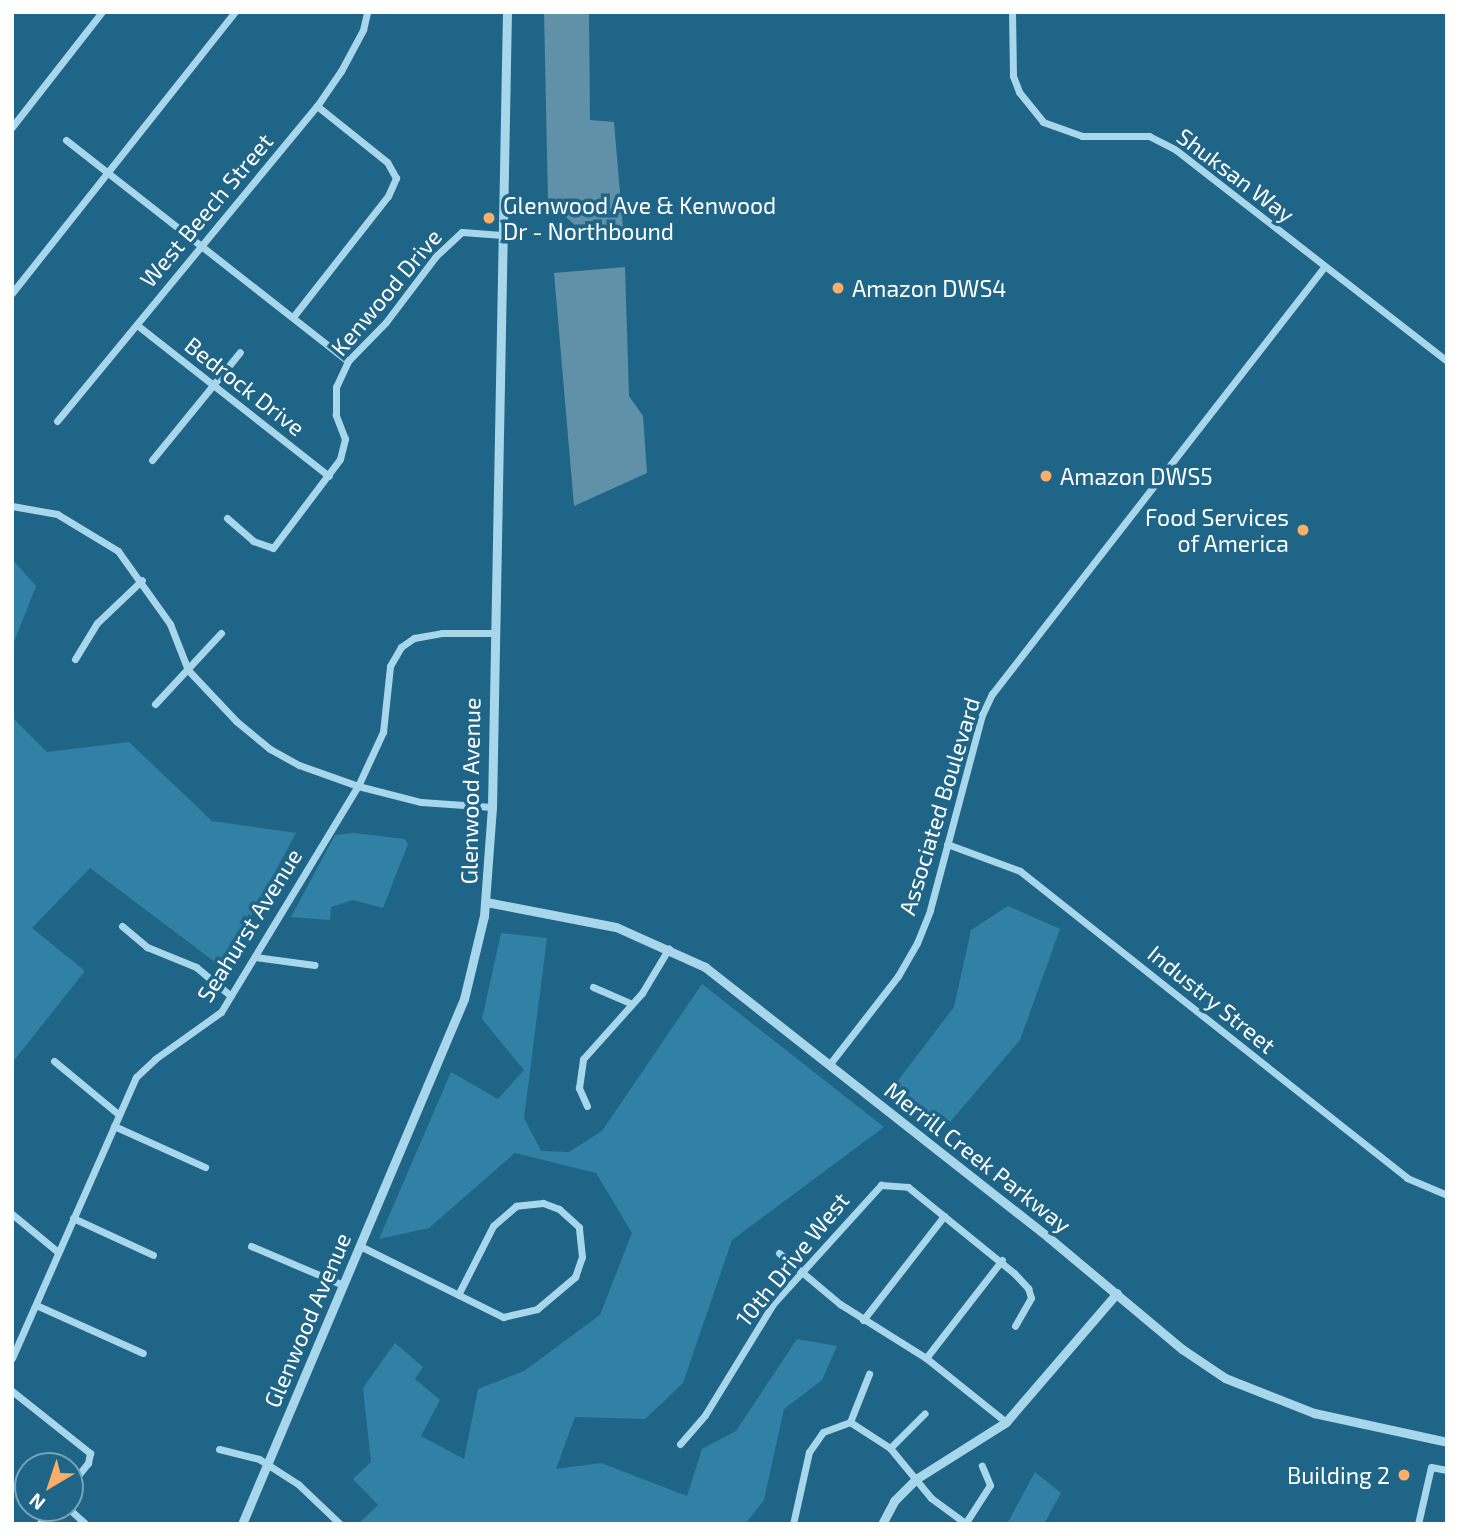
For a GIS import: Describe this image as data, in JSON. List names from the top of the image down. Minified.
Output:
{"streets":{"street":["Shuksan Way","West Beech Street","Kenwood Drive","Bedrock Drive","Glenwood Avenue","Associated Boulevard","Seahurst Avenue","Industry Street","Merrill Creek Parkway","10th Drive West"]},"crossings":[["Shuksan Way","Associated Boulevard"],["West Beech Street","Bedrock Drive"],["Kenwood Drive","Bedrock Drive"],["Kenwood Drive","Glenwood Avenue"],["Glenwood Avenue","Seahurst Avenue"],["Glenwood Avenue","Merrill Creek Parkway"],["Associated Boulevard","Industry Street"],["Associated Boulevard","Merrill Creek Parkway"]],"places":["Glenwood Ave & Kenwood Dr - Northbound","Amazon DWS4","Amazon DWS5","Food Services of America","Building 2"],"north":"bottom left"}
